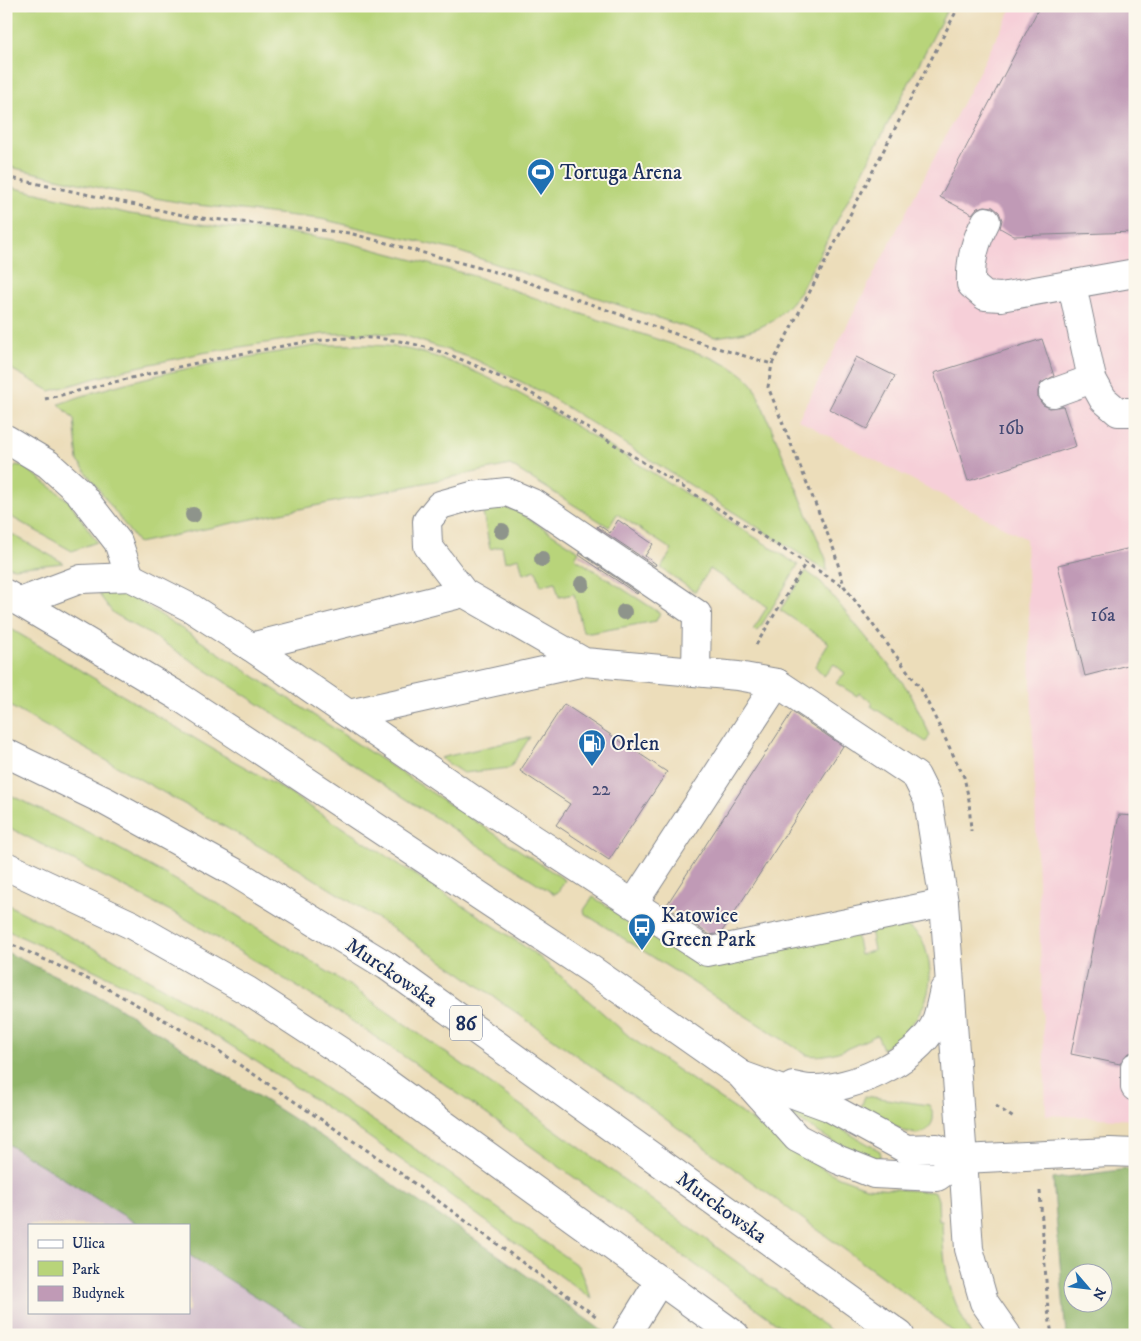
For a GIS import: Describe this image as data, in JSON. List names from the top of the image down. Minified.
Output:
{"streets":{"main road":["Murckowska","86"]},"places":{"sports":["Tortuga Arena"],"fuel station":["Orlen"],"bus stop":["Katowice Green Park"]},"house_numbers":["16b","16a","22"],"legend":["Ulica","Park","Budynek"],"north":"bottom right"}
